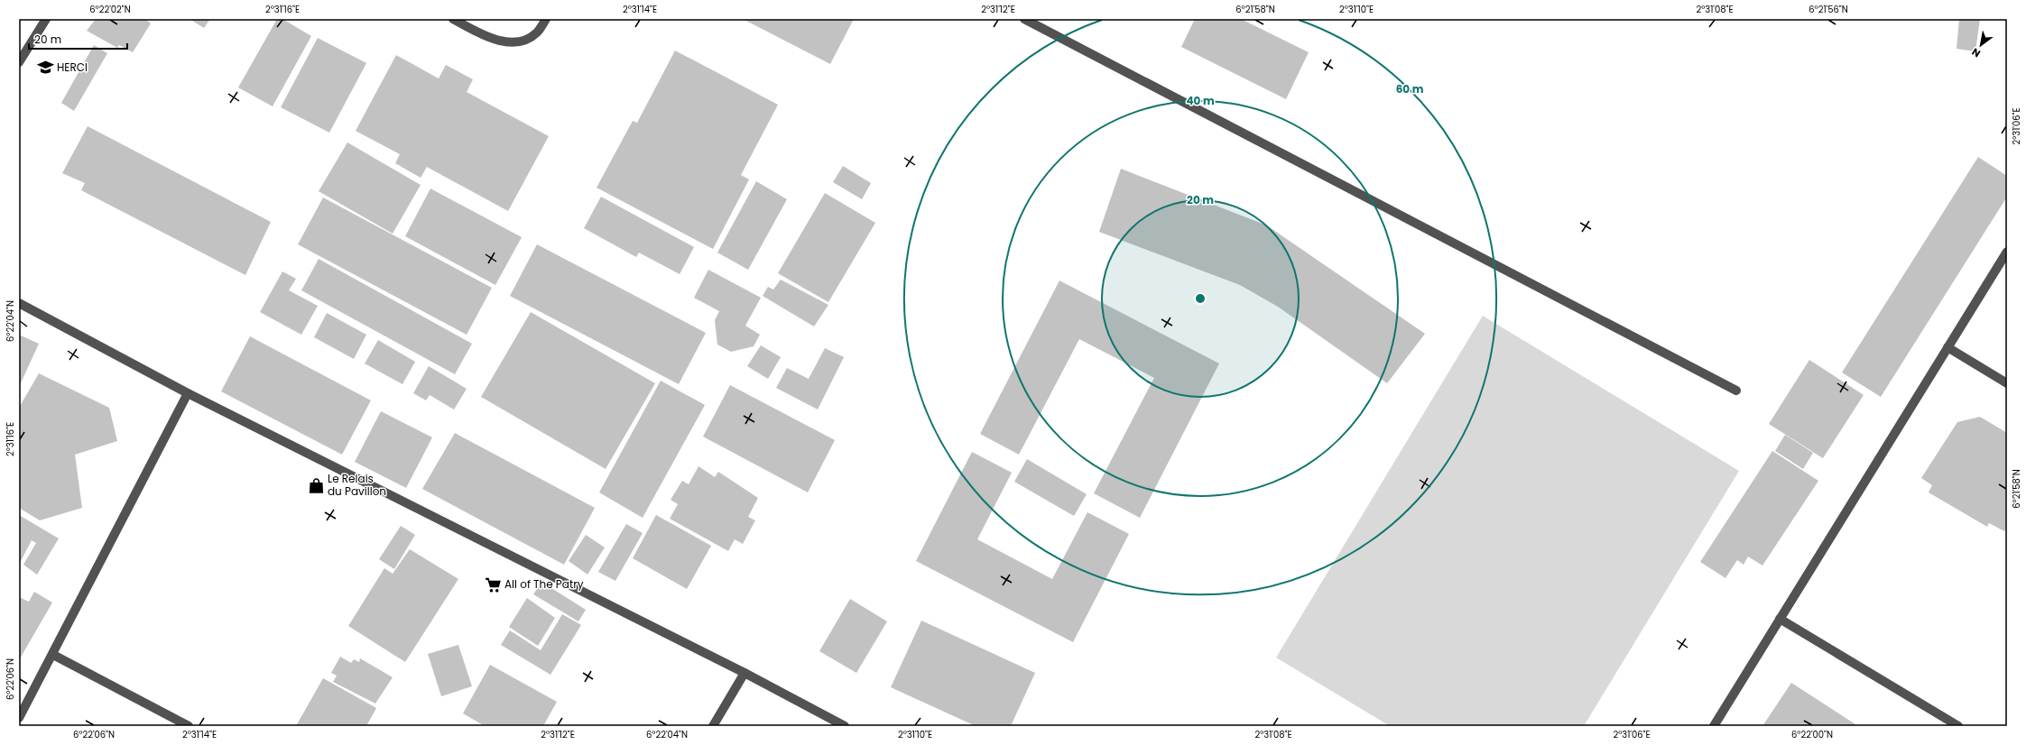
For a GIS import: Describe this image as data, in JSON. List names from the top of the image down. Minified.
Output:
{"places":{"school or university":["HERCI"],"shop":["Le Relais du Pavillon"],"supermarket":["All of The Patry"]},"scale_bar":"20 m","north":"bottom left","coordinates":["6°22'02\"N","2°31'16\"E","2°31'14\"E","2°31'12\"E","6°21'58\"N","2°31'10\"E","2°31'08\"E","6°21'56\"N","2°31'06\"E","6°22'04\"N","6°22'06\"N","6°22'00\"N"],"rings":["60 m","40 m","20 m"]}
